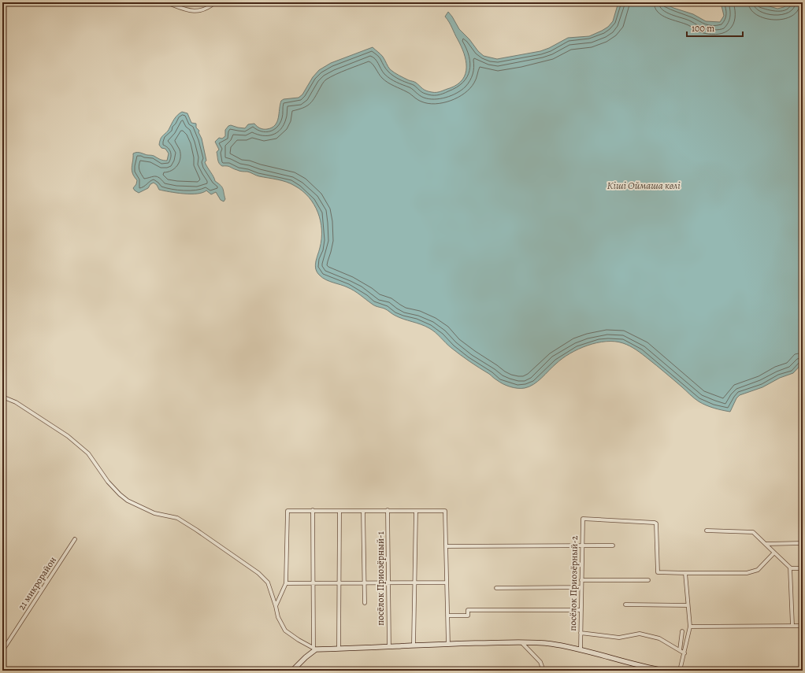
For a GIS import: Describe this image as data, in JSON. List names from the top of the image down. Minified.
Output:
{"streets":{"street":["посёлок Приозёрный-1","21 микрорайон","посёлок Приозёрный-2"]},"water":["Кіші Оймаша көлi"],"scale_bar":"100 m"}
